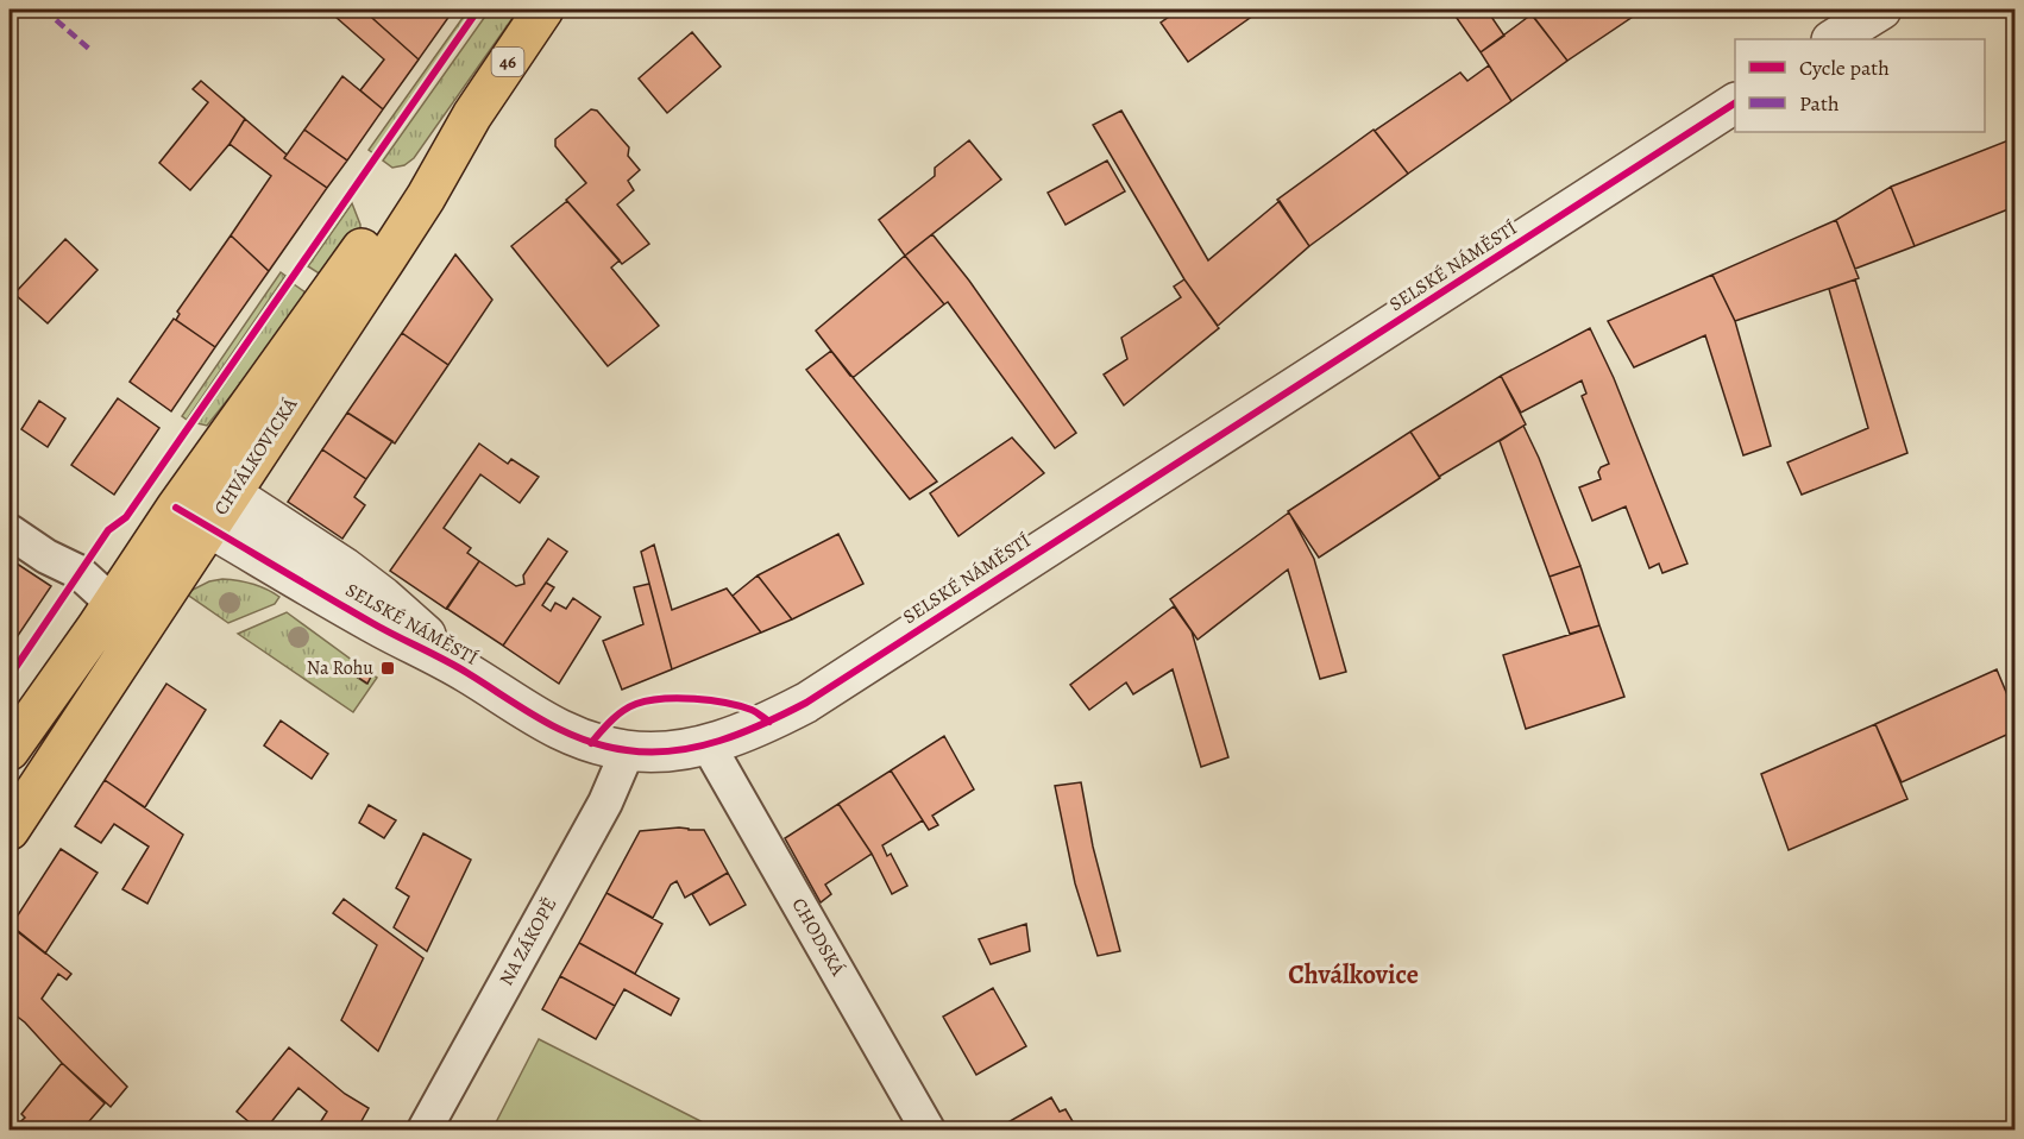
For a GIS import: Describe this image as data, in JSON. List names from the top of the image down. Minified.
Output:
{"streets":{"main road":["46","CHVÁLKOVICKÁ"],"street":["SELSKÉ NÁMĚSTÍ","CHODSKÁ","NA ZÁKOPĚ"]},"crossings":[["SELSKÉ NÁMĚSTÍ","CHVÁLKOVICKÁ"],["SELSKÉ NÁMĚSTÍ","CHODSKÁ"],["SELSKÉ NÁMĚSTÍ","NA ZÁKOPĚ"]],"districts":["Chválkovice"],"places":{"transit":["Na Rohu"]},"legend":["Cycle path","Path"]}
